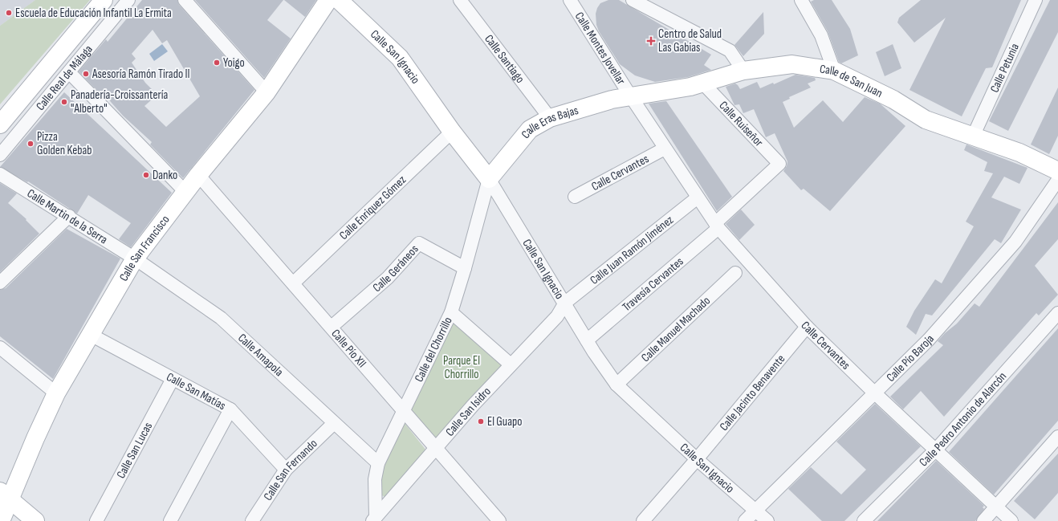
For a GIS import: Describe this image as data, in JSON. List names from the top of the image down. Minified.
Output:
{"streets":{"street":["Calle Montes Jovellar","Calle San Ignacio","Calle Santiago","Calle Petunia","Calle Real de Málaga","Calle de San Juan","Calle Ruiseñor","Calle Eras Bajas","Calle Cervantes","Calle Enriquez Gómez","Calle Martin de la Serra","Calle San Francisco","Calle Juan Ramón Jiménez","Calle Geráneos","Travesía Cervantes","Calle Manuel Machado","Calle Pío XII","Calle del Chorrillo","Calle Amapola","Calle Pío Baroja","Calle San Matías","Calle Jacinto Benavente","Calle San Isidro","Calle Pedro Antonio de Alarcón","Calle San Lucas","Calle San Fernando"]},"crossings":[["Calle Montes Jovellar","Calle de San Juan"],["Calle Montes Jovellar","Calle Eras Bajas"],["Calle Montes Jovellar","Calle Cervantes"],["Calle San Ignacio","Calle Eras Bajas"],["Calle San Ignacio","Calle Enriquez Gómez"],["Calle San Ignacio","Calle Juan Ramón Jiménez"],["Calle San Ignacio","Travesía Cervantes"],["Calle San Ignacio","Calle Manuel Machado"],["Calle San Ignacio","Calle del Chorrillo"],["Calle San Ignacio","Calle Pío Baroja"],["Calle San Ignacio","Calle Jacinto Benavente"],["Calle San Ignacio","Calle San Isidro"],["Calle Santiago","Calle Eras Bajas"],["Calle Petunia","Calle de San Juan"],["Calle de San Juan","Calle Ruiseñor"],["Calle de San Juan","Calle Eras Bajas"],["Calle de San Juan","Calle Cervantes"],["Calle Ruiseñor","Travesía Cervantes"],["Calle Eras Bajas","Calle Cervantes"],["Calle Eras Bajas","Calle del Chorrillo"],["Calle Cervantes","Calle Juan Ramón Jiménez"],["Calle Cervantes","Travesía Cervantes"],["Calle Cervantes","Calle Pío Baroja"],["Calle Cervantes","Calle Jacinto Benavente"],["Calle Cervantes","Calle Pedro Antonio de Alarcón"],["Calle Enriquez Gómez","Calle Pío XII"],["Calle Martin de la Serra","Calle San Francisco"],["Calle Martin de la Serra","Calle Amapola"],["Calle San Francisco","Calle Pío XII"],["Calle San Francisco","Calle Amapola"],["Calle San Francisco","Calle San Matías"],["Calle Juan Ramón Jiménez","Calle San Isidro"],["Calle Geráneos","Calle Pío XII"],["Calle Geráneos","Calle del Chorrillo"],["Calle Pío XII","Calle del Chorrillo"],["Calle Pío XII","Calle San Isidro"],["Calle del Chorrillo","Calle Amapola"],["Calle del Chorrillo","Calle San Isidro"],["Calle Amapola","Calle San Fernando"],["Calle San Matías","Calle San Lucas"],["Calle San Matías","Calle San Fernando"]],"parks":["Parque El Chorrillo"],"places":{"other":["Escuela de Educación Infantil La Ermita","Yoigo","Asesoría Ramón Tirado II","Panadería-Croissantería \"Alberto\"","Pizza Golden Kebab","Danko","El Guapo"],"health":["Centro de Salud Las Gabias"]}}
